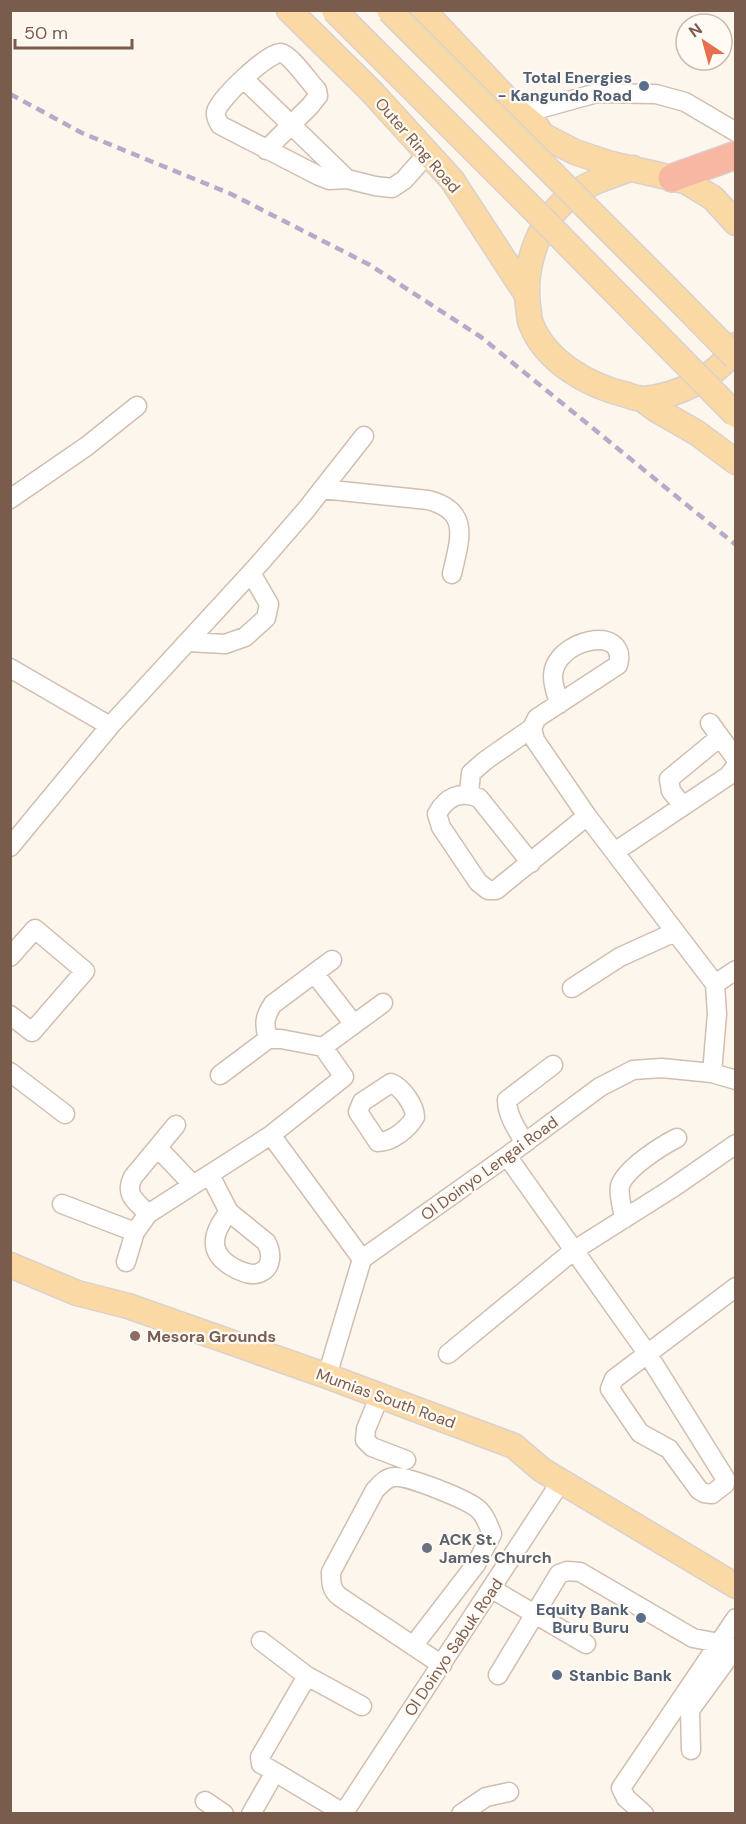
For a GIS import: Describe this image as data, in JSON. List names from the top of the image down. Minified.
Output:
{"streets":{"main road":["Outer Ring Road","Mumias South Road"],"street":["Ol Doinyo Lengai Road","Ol Doinyo Sabuk Road"]},"crossings":[["Mumias South Road","Ol Doinyo Sabuk Road"]],"places":["Total Energies - Kangundo Road","Mesora Grounds","ACK St. James Church","Equity Bank Buru Buru","Stanbic Bank"],"scale_bar":"50 m","north":"top left"}
